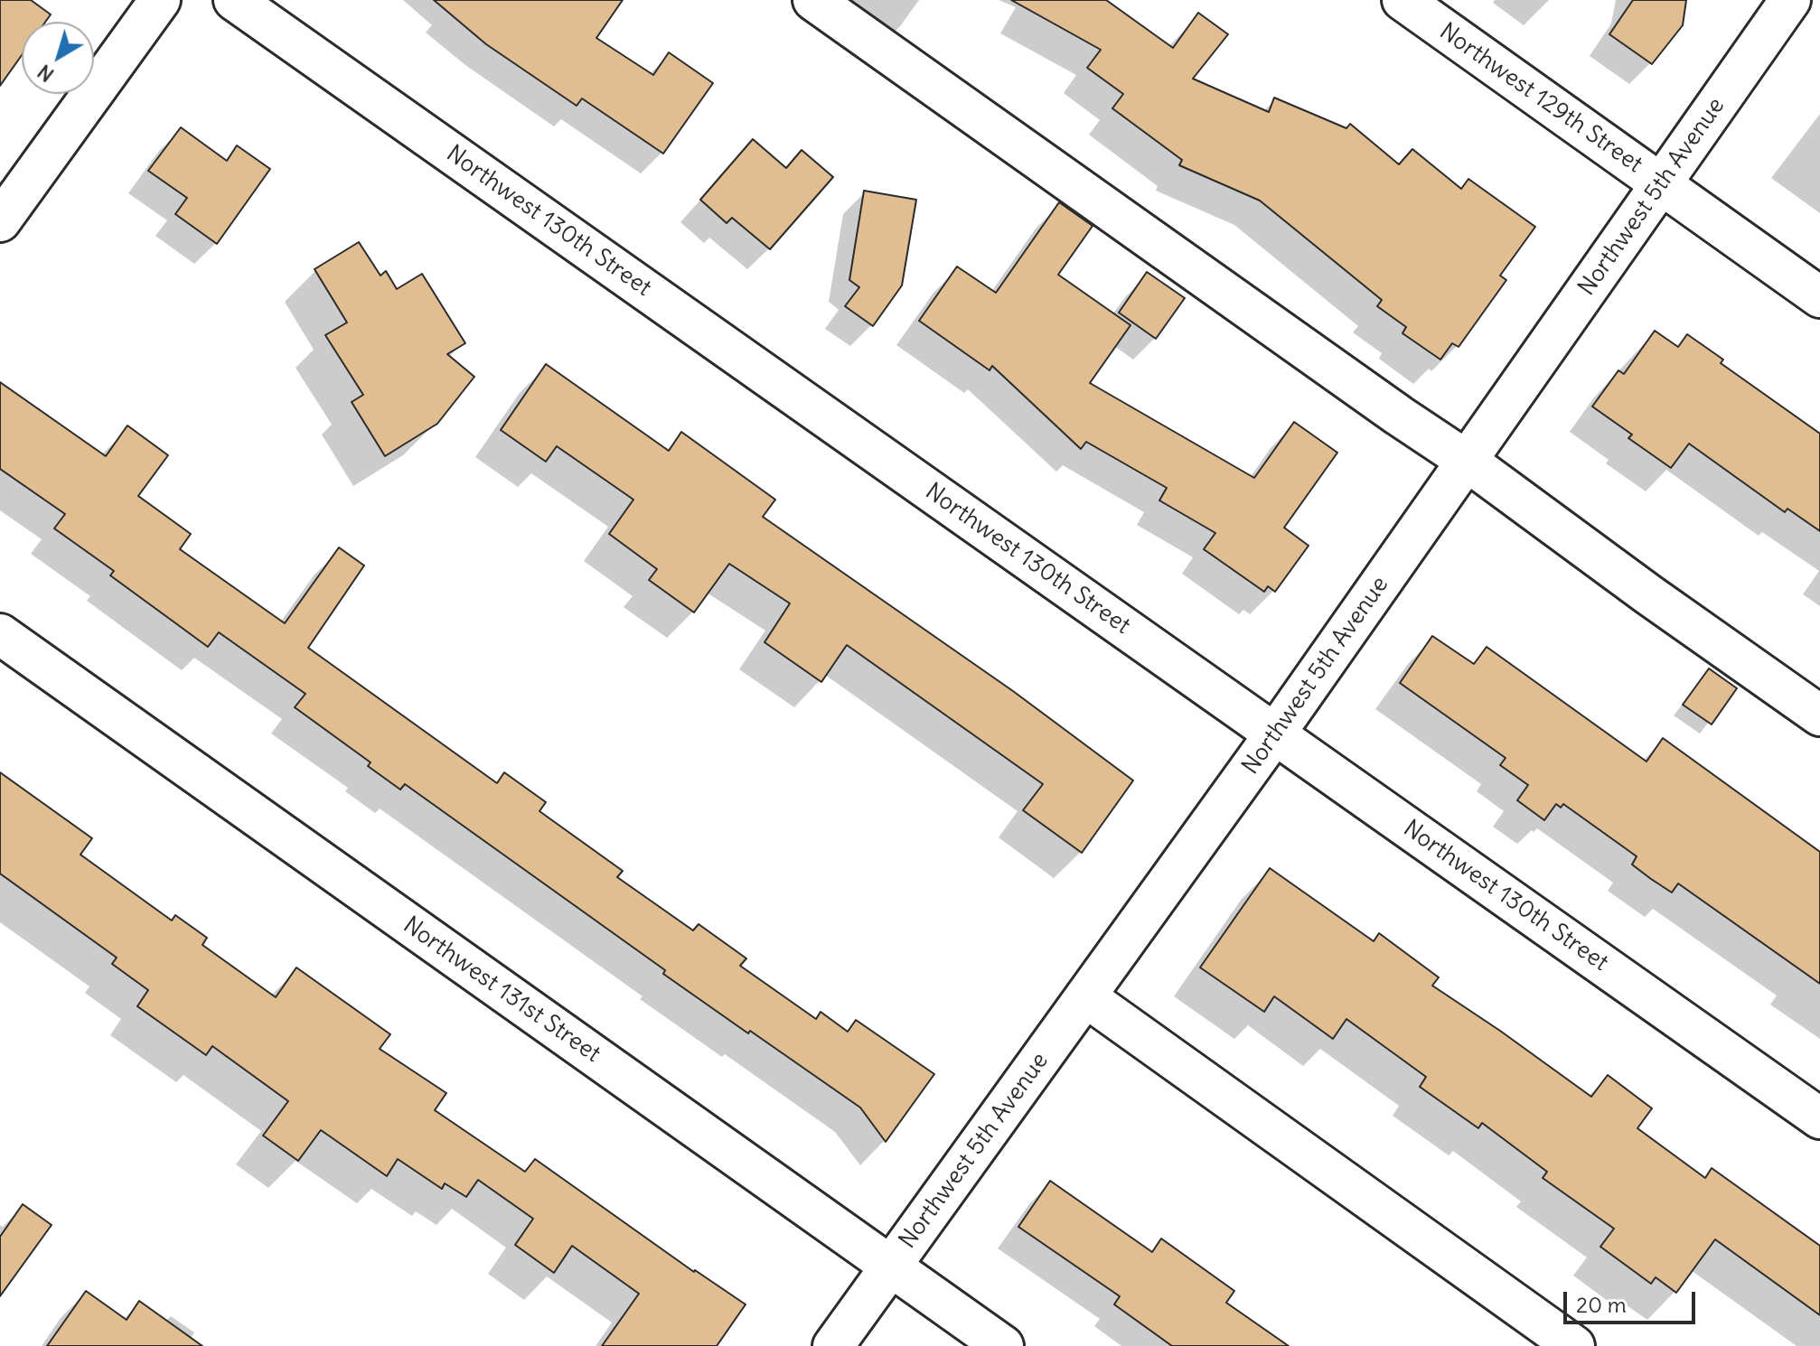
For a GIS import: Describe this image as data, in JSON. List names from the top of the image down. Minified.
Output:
{"streets":{"street":["Northwest 129th Street","Northwest 5th Avenue","Northwest 130th Street","Northwest 131st Street"]},"crossings":[["Northwest 129th Street","Northwest 5th Avenue"],["Northwest 5th Avenue","Northwest 130th Street"],["Northwest 5th Avenue","Northwest 131st Street"]],"scale_bar":"20 m","north":"bottom left"}
